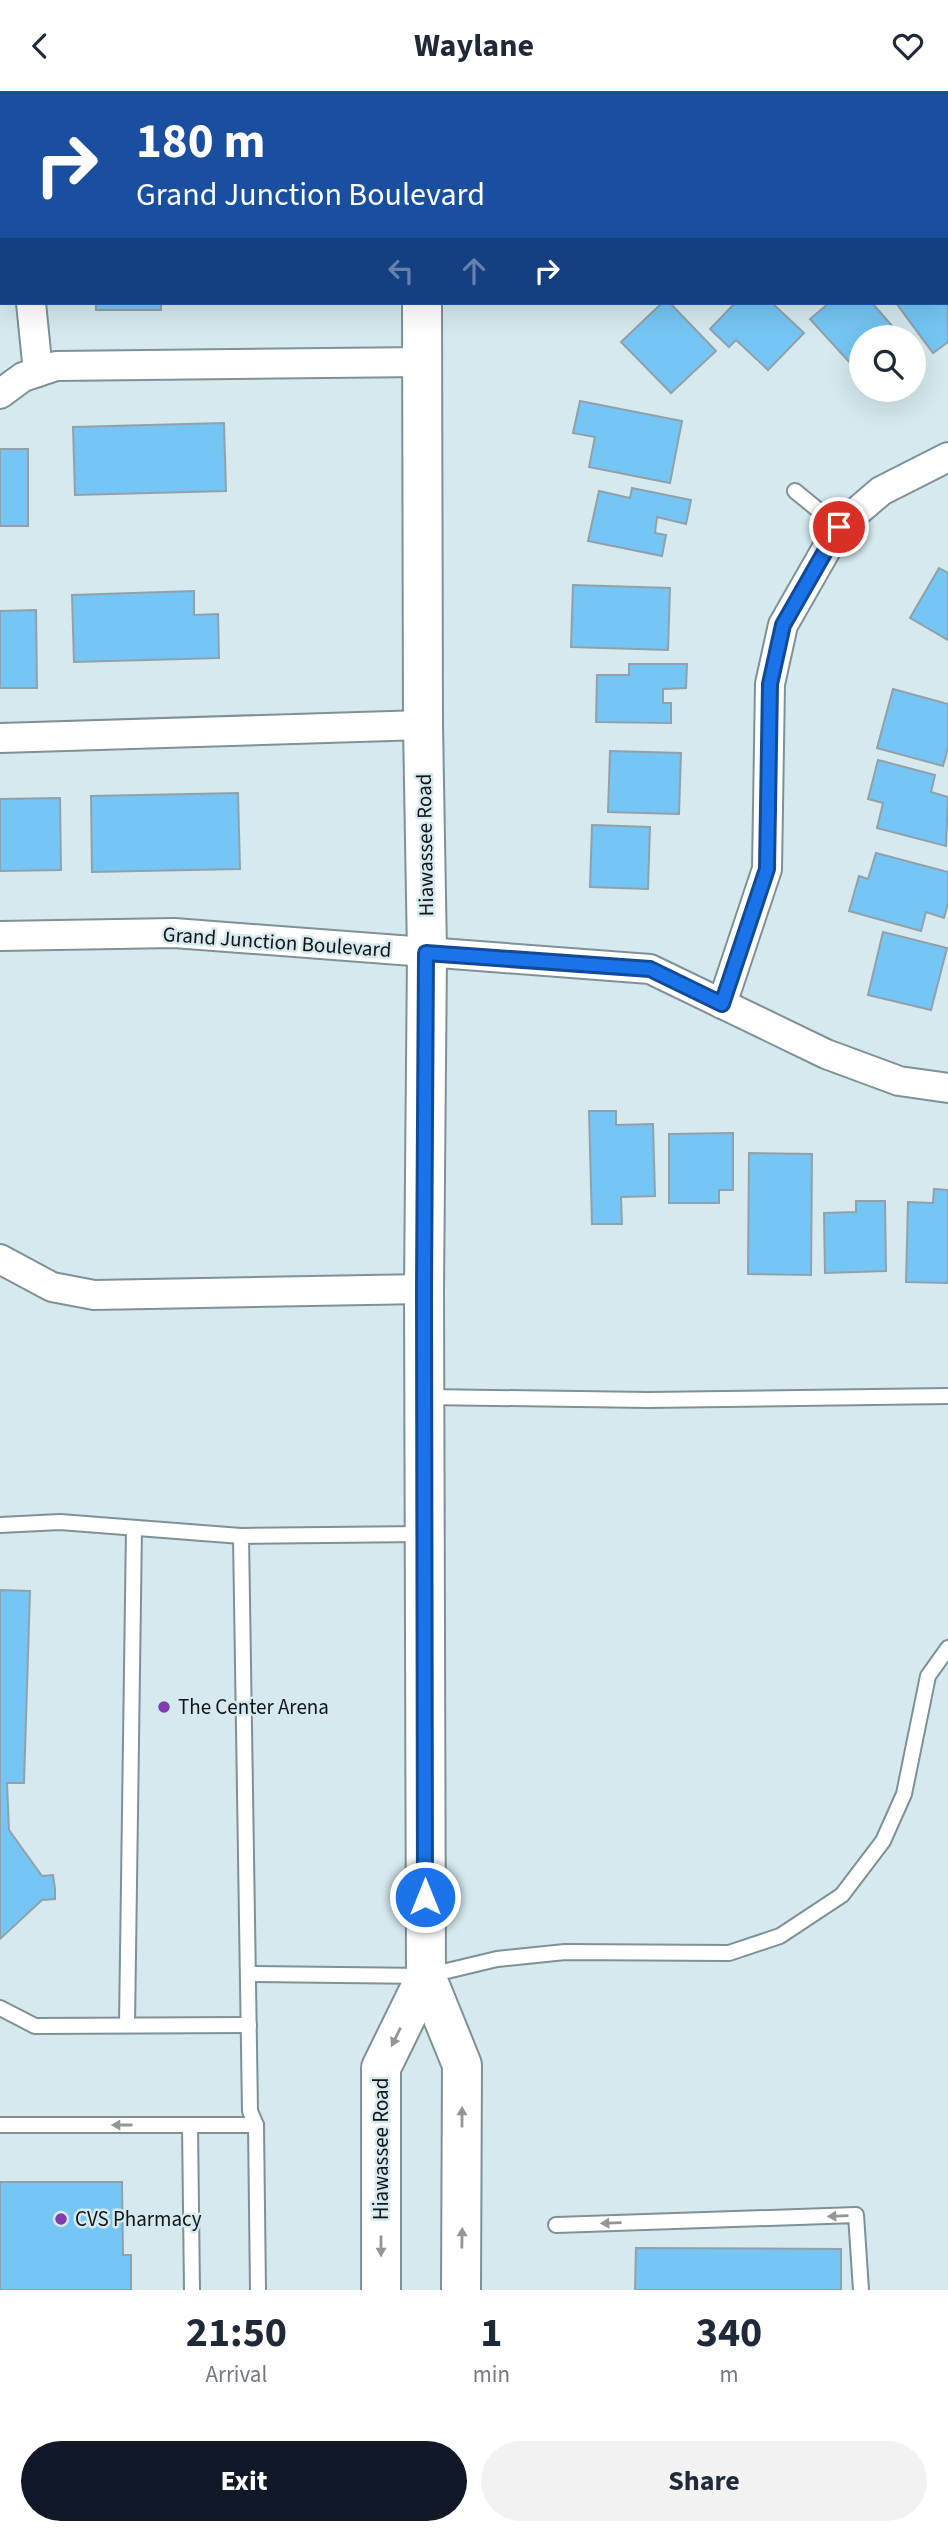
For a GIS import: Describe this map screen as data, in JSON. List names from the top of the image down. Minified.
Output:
{"streets":{"main road":["Hiawassee Road"],"street":["Grand Junction Boulevard"]},"crossings":[["Hiawassee Road","Grand Junction Boulevard"]],"places":["The Center Arena","CVS Pharmacy"],"page":{"header":"Waylane","turn":["180 m","Grand Junction Boulevard"],"eta":["21:50","Arrival","1","min","340","m"],"buttons":["Exit","Share"]}}
